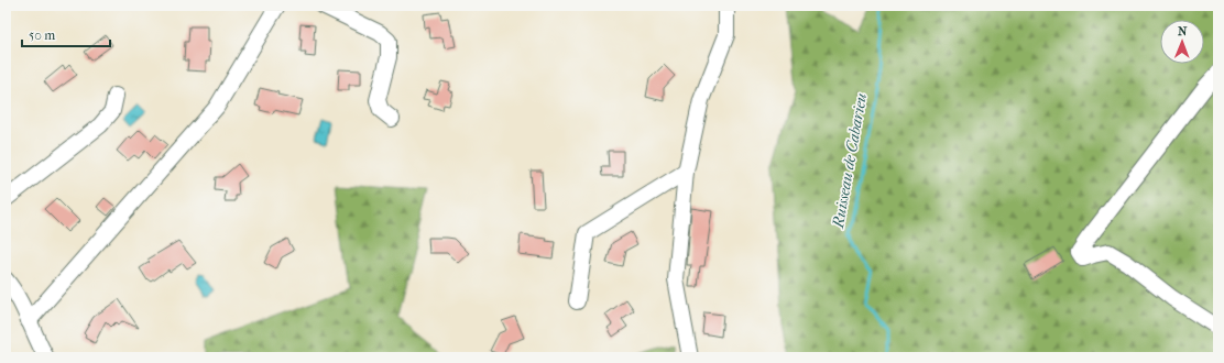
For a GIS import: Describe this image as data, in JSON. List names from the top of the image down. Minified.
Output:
{"water":["Ruisseau de Cabarieu"],"scale_bar":"50 m","north":"top"}
